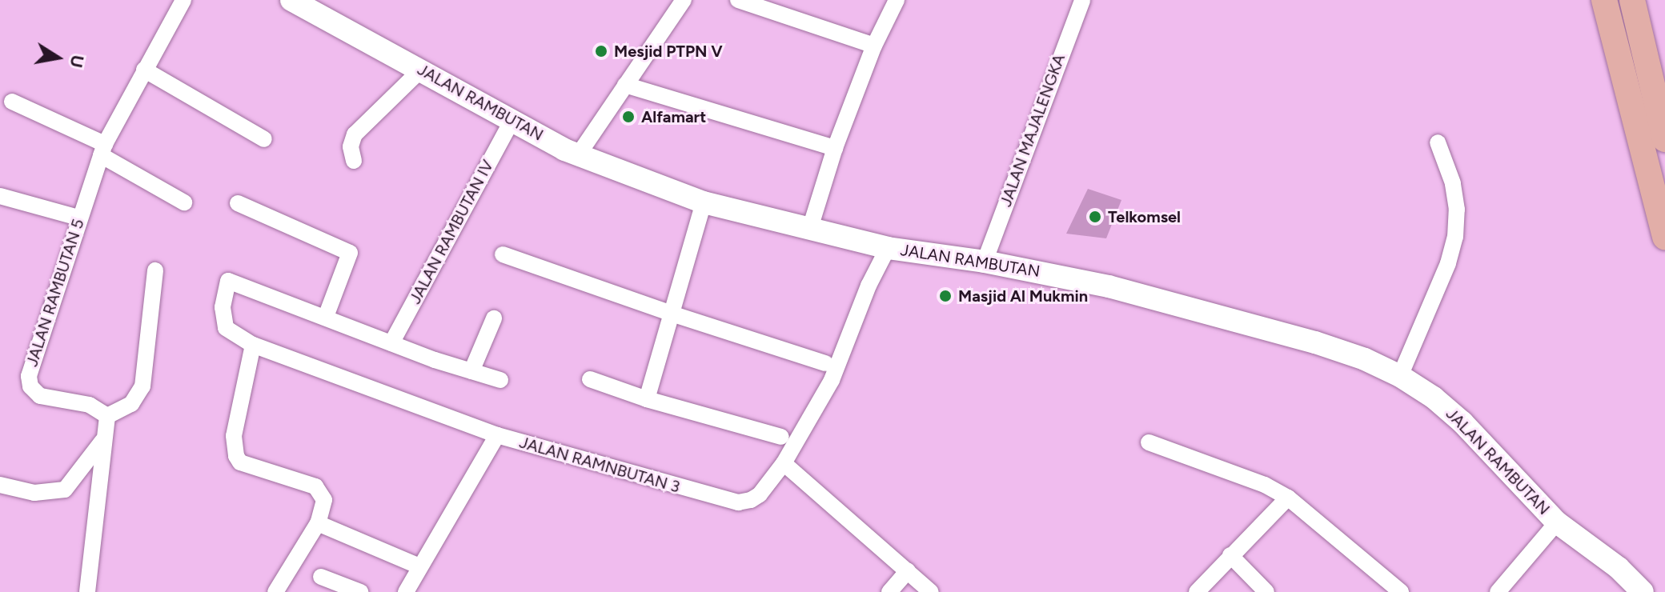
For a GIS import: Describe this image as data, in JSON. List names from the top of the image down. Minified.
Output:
{"streets":{"main road":["JALAN RAMBUTAN"],"street":["JALAN MAJALENGKA","JALAN RAMBUTAN IV","JALAN RAMBUTAN 5","JALAN RAMNBUTAN 3"]},"crossings":[["JALAN RAMBUTAN","JALAN MAJALENGKA"],["JALAN RAMBUTAN","JALAN RAMBUTAN IV"],["JALAN RAMBUTAN","JALAN RAMNBUTAN 3"]],"places":["Mesjid PTPN V","Alfamart","Telkomsel","Masjid Al Mukmin"],"north":"right"}
